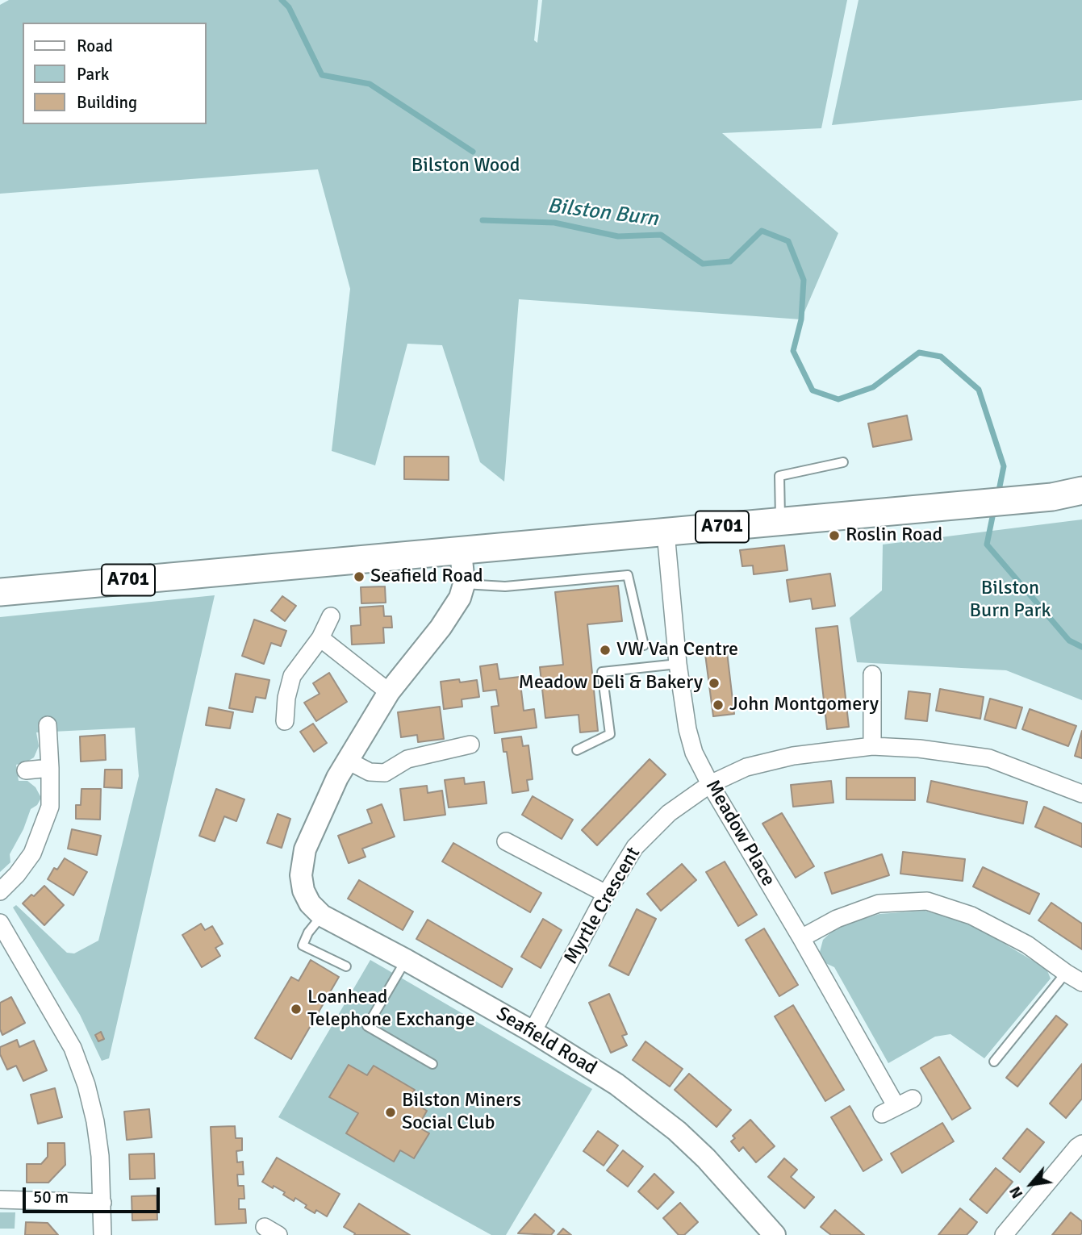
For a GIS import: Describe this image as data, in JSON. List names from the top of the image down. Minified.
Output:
{"streets":{"main road":["A701"],"street":["Meadow Place","Myrtle Crescent","Seafield Road"]},"crossings":[["A701","Meadow Place"],["Meadow Place","Myrtle Crescent"],["Myrtle Crescent","Seafield Road"]],"water":["Bilston Burn"],"parks":["Bilston Wood","Bilston Burn Park"],"places":["Roslin Road","Seafield Road","VW Van Centre","Meadow Deli & Bakery","John Montgomery","Loanhead Telephone Exchange","Bilston Miners Social Club"],"legend":["Road","Park","Building"],"scale_bar":"50 m","north":"bottom left"}
